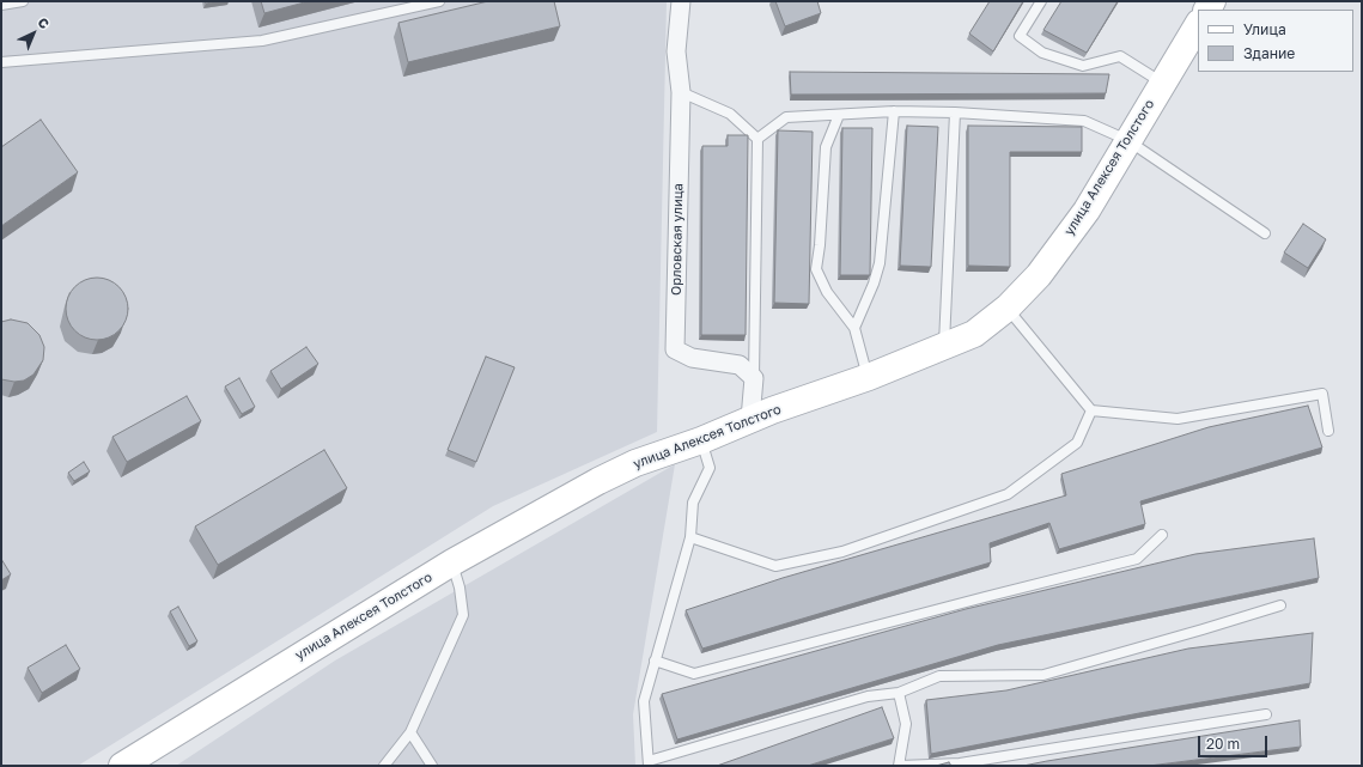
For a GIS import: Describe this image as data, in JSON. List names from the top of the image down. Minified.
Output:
{"streets":{"street":["улица Алексея Толстого","Орловская улица"]},"legend":["Улица","Здание"],"scale_bar":"20 m","north":"top right"}
